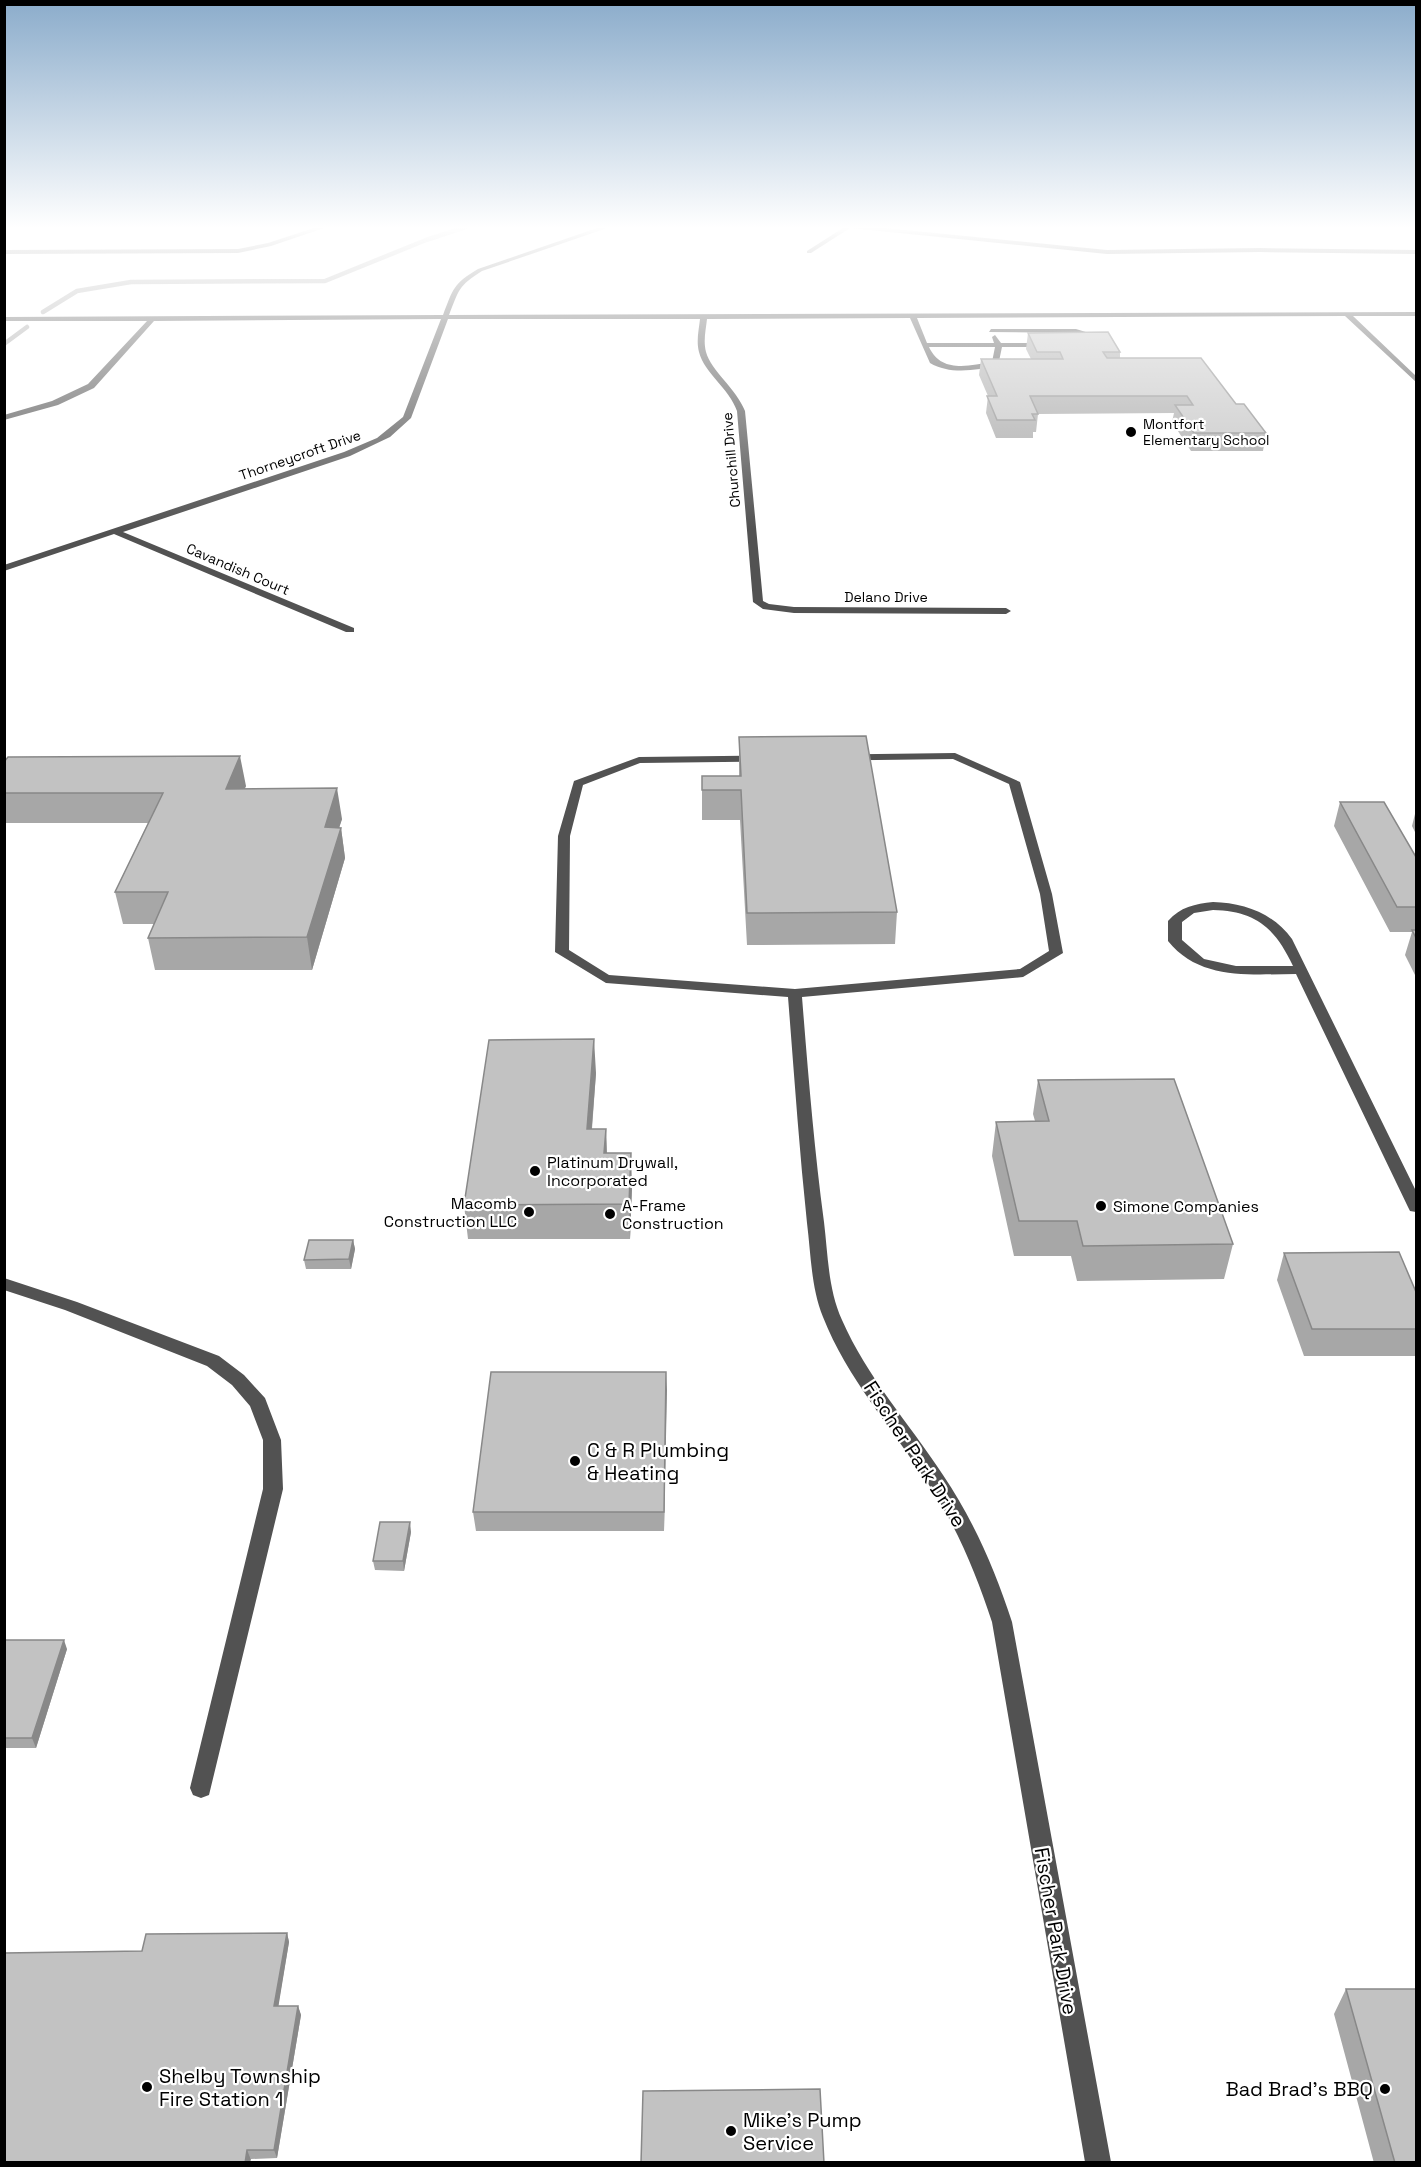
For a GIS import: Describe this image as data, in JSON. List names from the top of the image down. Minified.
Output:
{"streets":{"street":["Thorneycroft Drive","Churchill Drive","Cavandish Court","Delano Drive","Fischer Park Drive"]},"crossings":[["Thorneycroft Drive","Cavandish Court"],["Churchill Drive","Delano Drive"]],"places":["Montfort Elementary School","Platinum Drywall, Incorporated","Simone Companies","Macomb Construction LLC","A-Frame Construction","C & R Plumbing & Heating","Shelby Township Fire Station 1","Bad Brad's BBQ","Mike's Pump Service"]}
